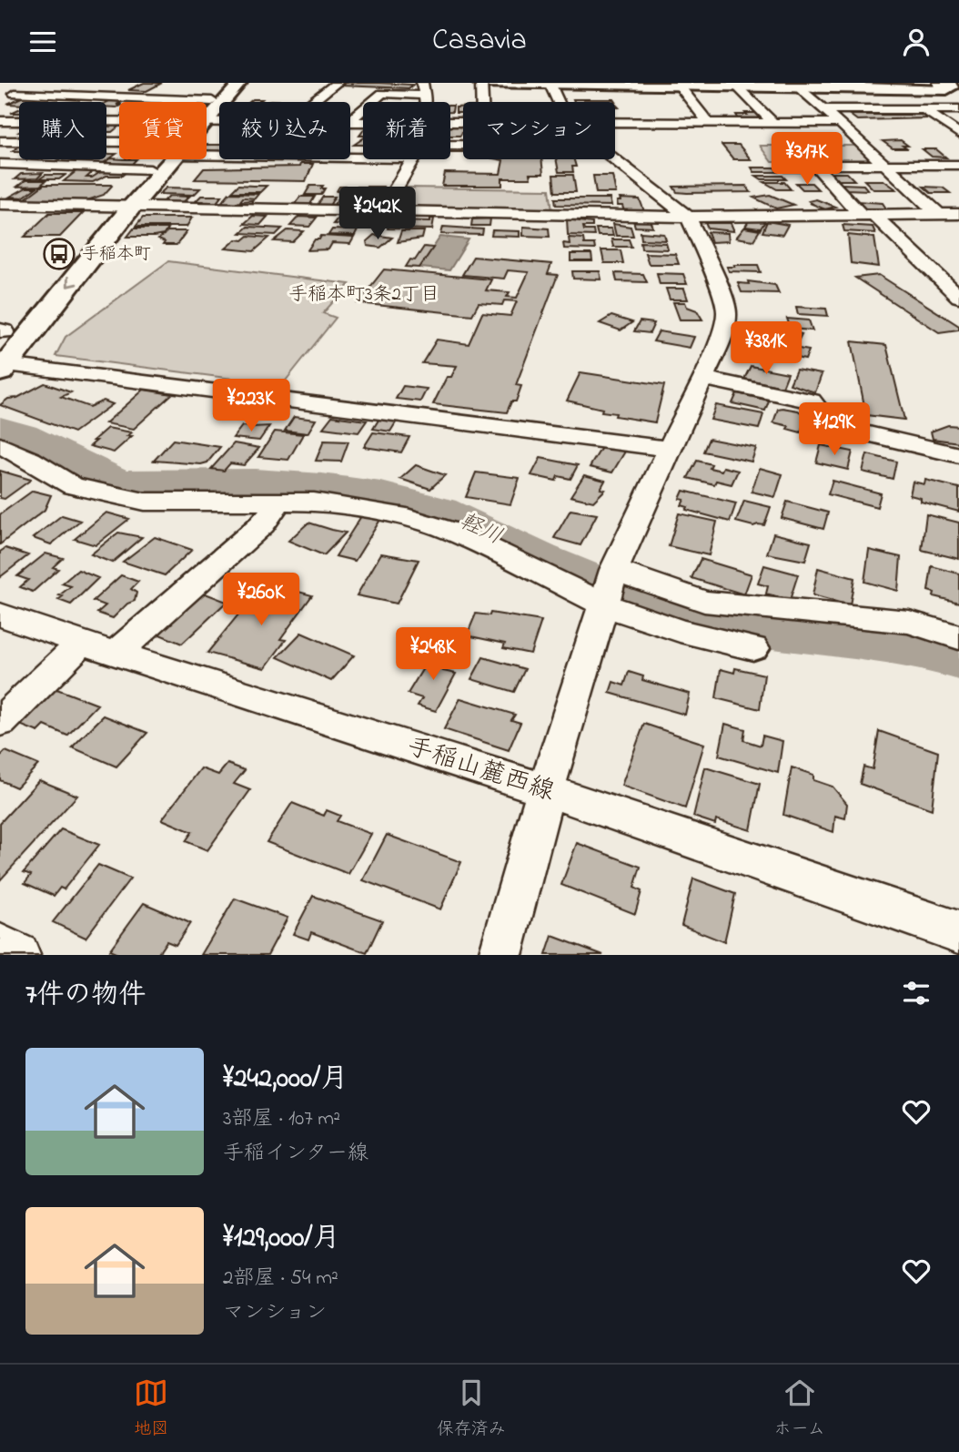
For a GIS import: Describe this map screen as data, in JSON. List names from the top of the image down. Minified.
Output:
{"streets":{"street":["手稲山麓西線"]},"districts":["手稲本町3条2丁目"],"water":["軽川"],"places":{"bus stop":["手稲本町"]},"page":{"header":"Casavia","chip":["購入","賃貸","絞り込み","新着","マンション"],"price":["¥317K","¥242K","¥381K","¥223K","¥129K","¥260K","¥248K"],"heading":"7件の物件","list":[{"name":"¥242,000/月","note":"3部屋 · 107 m² · 手稲インター線"},{"name":"¥129,000/月","note":"2部屋 · 54 m² · マンション"}],"tabs":["地図","保存済み","ホーム"]}}
